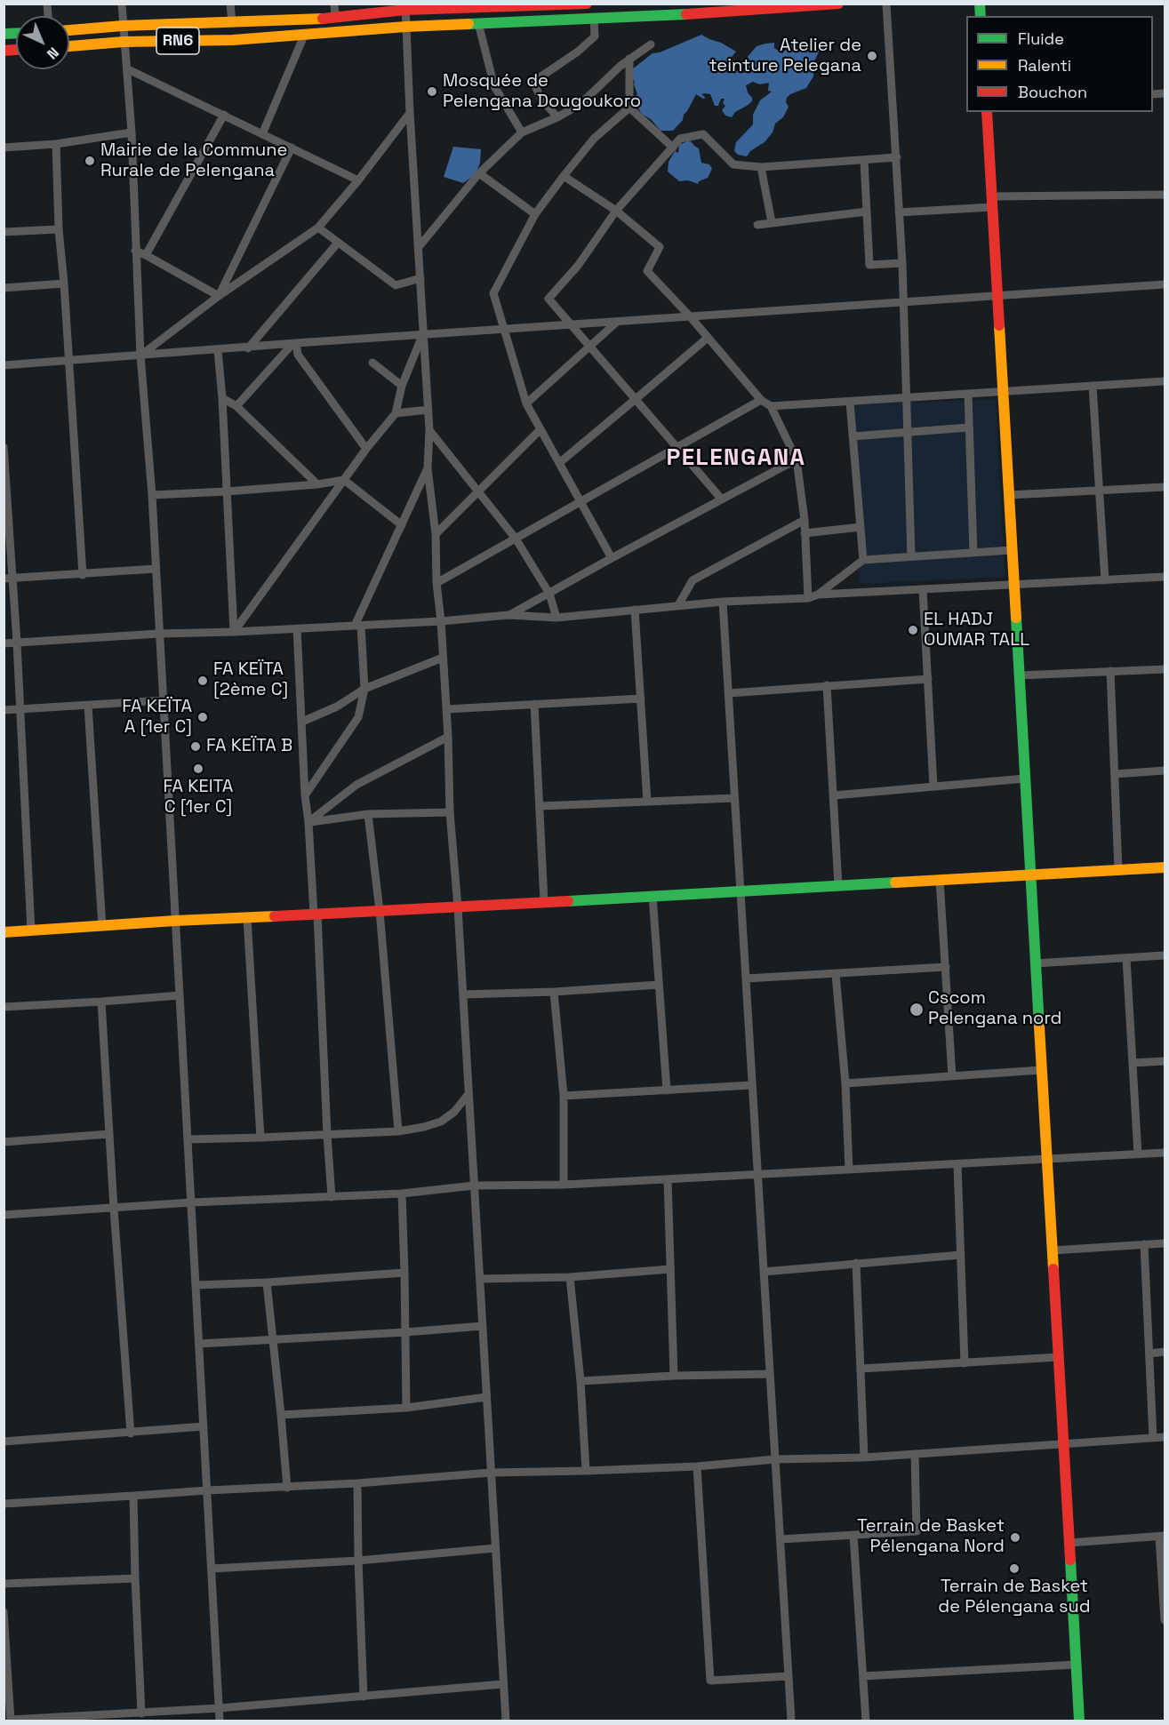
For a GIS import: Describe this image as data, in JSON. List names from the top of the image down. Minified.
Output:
{"streets":{"main road":["RN6"]},"districts":["PELENGANA"],"places":["Atelier de teinture Pelegana","Mosquée de Pelengana Dougoukoro","Mairie de la Commune Rurale de Pelengana","EL HADJ OUMAR TALL","FA KEÏTA [2ème C]","FA KEÏTA A [1er C]","FA KEÏTA B","FA KEITA C [1er C]","Cscom Pelengana nord","Terrain de Basket Pélengana Nord","Terrain de Basket de Pélengana sud"],"legend":["Fluide","Ralenti","Bouchon"],"north":"bottom right"}
